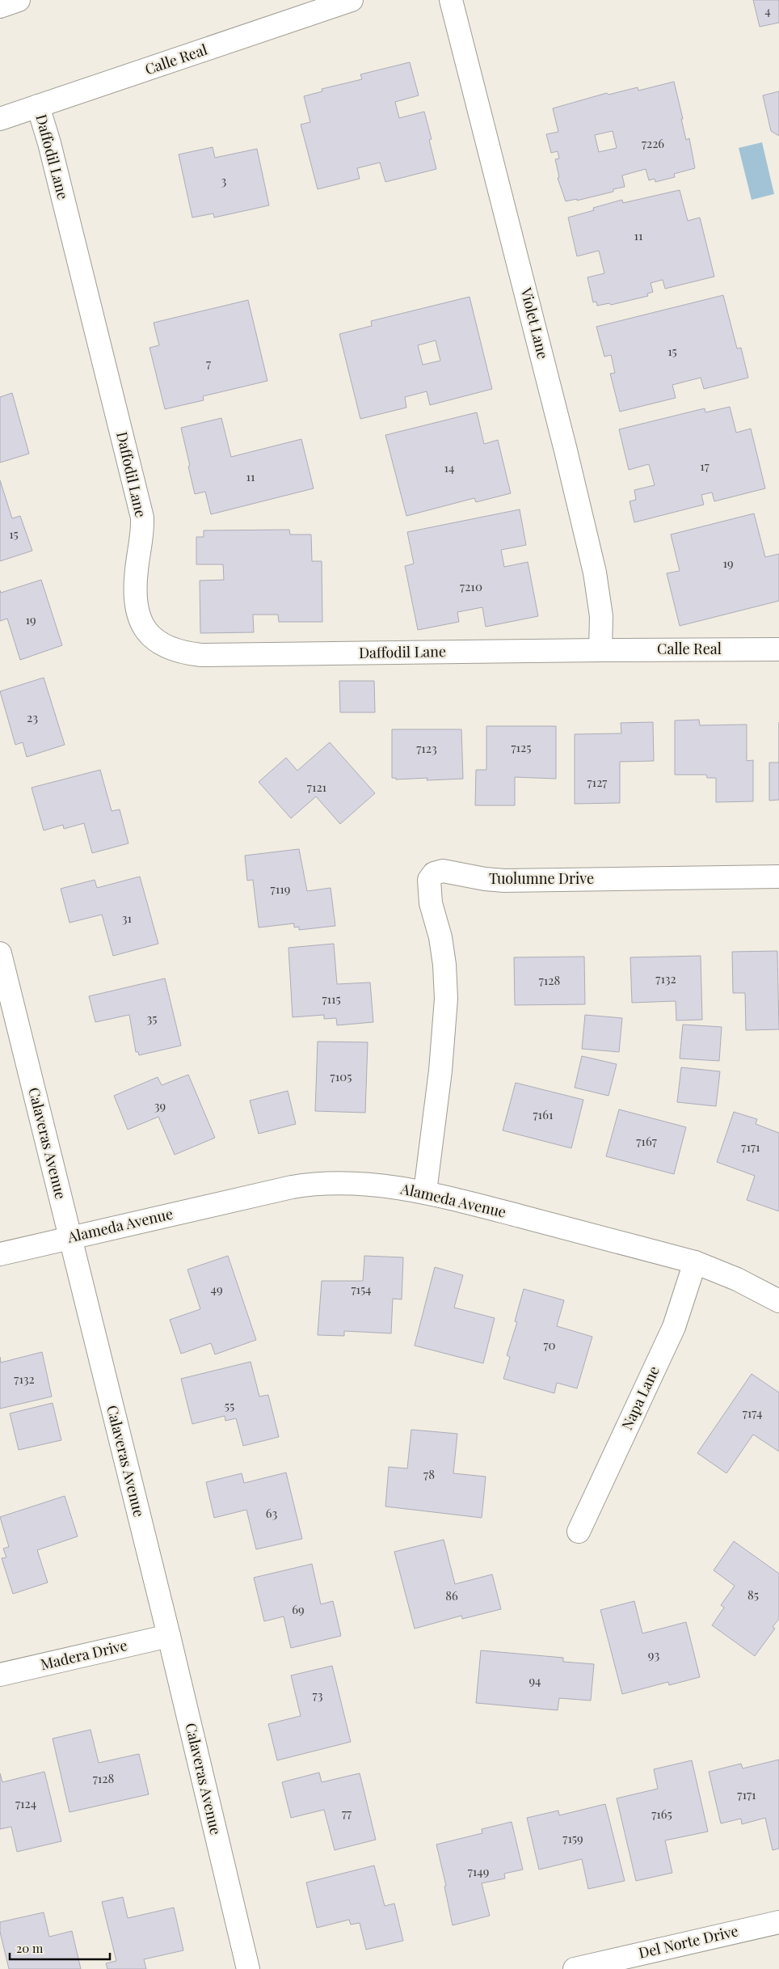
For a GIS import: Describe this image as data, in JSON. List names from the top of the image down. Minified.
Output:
{"streets":{"main road":["Calle Real","Daffodil Lane","Violet Lane","Tuolumne Drive","Calaveras Avenue","Alameda Avenue","Napa Lane","Madera Drive","Del Norte Drive"]},"crossings":[["Calle Real","Daffodil Lane"],["Calle Real","Violet Lane"],["Daffodil Lane","Violet Lane"],["Tuolumne Drive","Alameda Avenue"],["Calaveras Avenue","Alameda Avenue"],["Calaveras Avenue","Madera Drive"],["Alameda Avenue","Napa Lane"]],"house_numbers":["4","7226","3","11","15","7","17","14","11","15","19","7210","19","23","7125","7123","7127","7121","7119","31","7132","7128","7115","35","7105","39","7161","7167","7171","49","7154","70","7132","55","7174","78","63","85","86","69","93","94","73","7128","7171","7124","77","7165","7159","7149"],"scale_bar":"20 m"}
